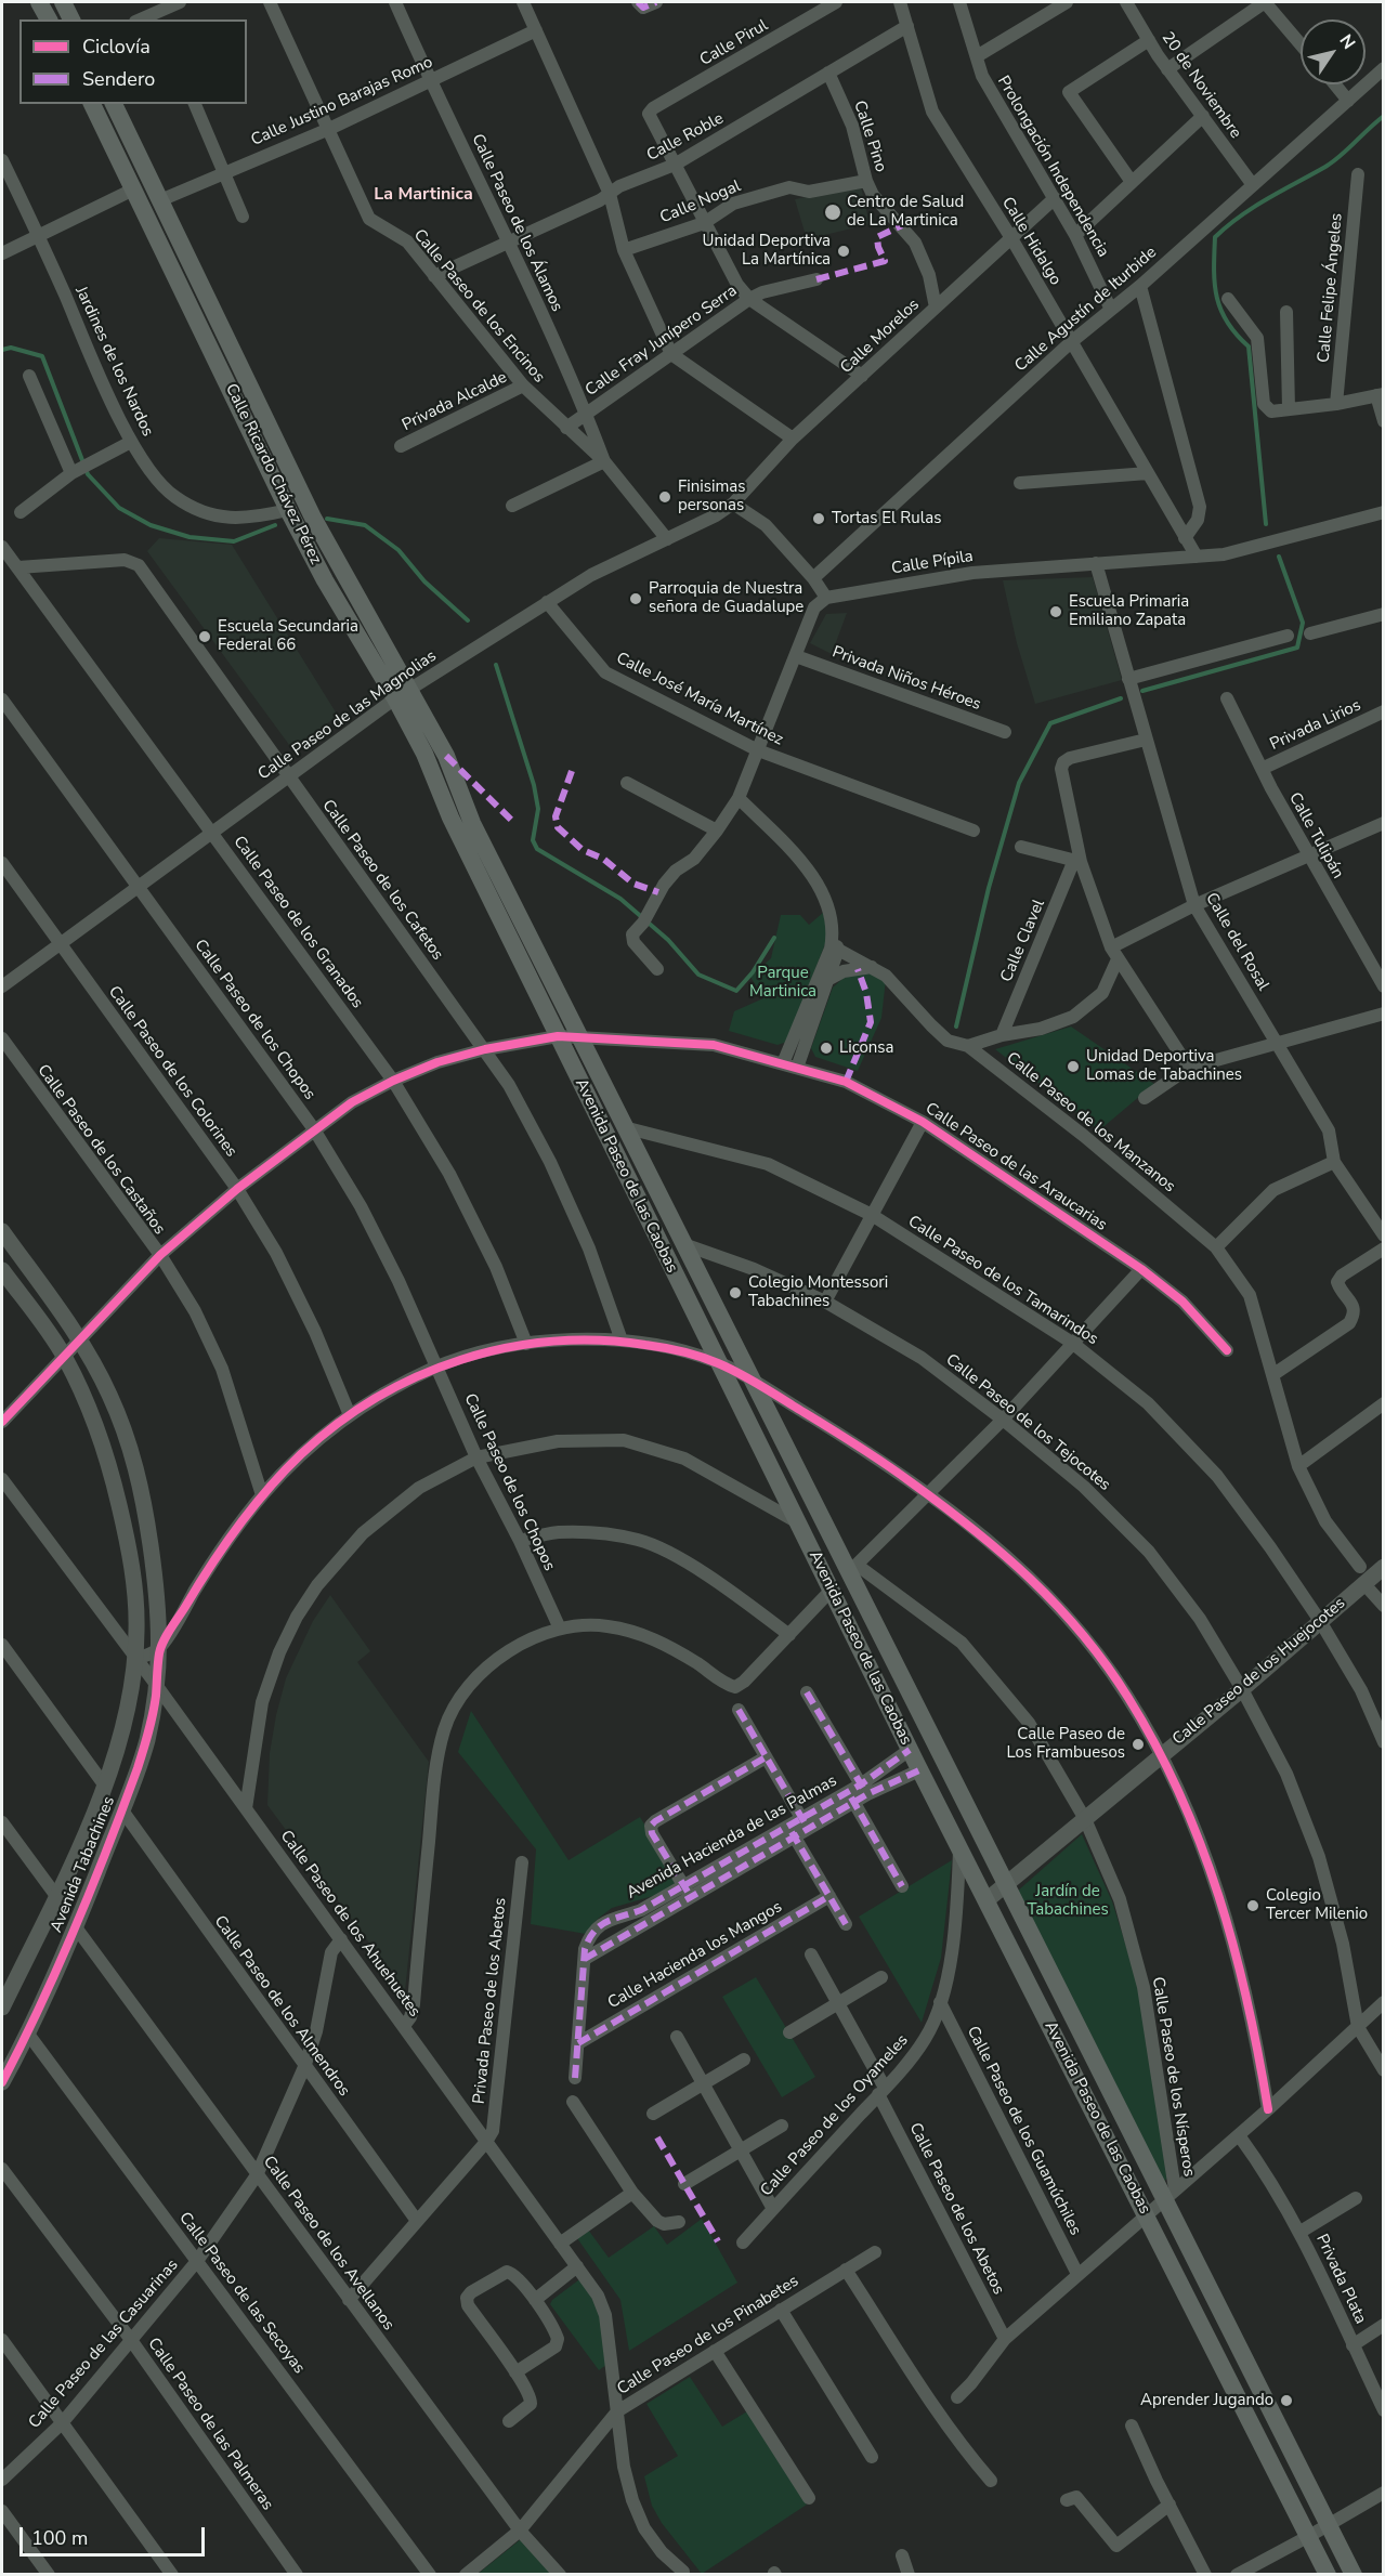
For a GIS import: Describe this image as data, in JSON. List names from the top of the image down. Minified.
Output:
{"streets":{"main road":["Calle Ricardo Chávez Pérez","Avenida Paseo de las Caobas"],"street":["Calle Pirul","20 de Noviembre","Calle Justino Barajas Romo","Calle Pino","Calle Roble","Prolongación Independencia","Calle Nogal","Calle Paseo de los Álamos","Calle Hidalgo","Calle Felipe Ángeles","Calle Paseo de los Encinos","Calle Agustín de Iturbide","Calle Morelos","Calle Fray Junípero Serra","Jardines de los Nardos","Privada Alcalde","Calle Pípila","Privada Niños Héroes","Calle José María Martínez","Calle Paseo de las Magnolias","Privada Lirios","Calle Tulipán","Calle Paseo de los Cafetos","Calle Paseo de los Granados","Calle Clavel","Calle del Rosal","Calle Paseo de los Chopos","Calle Paseo de los Colorines","Calle Paseo de los Manzanos","Calle Paseo de los Castaños","Calle Paseo de las Araucarias","Calle Paseo de los Tamarindos","Calle Paseo de los Tejocotes","Calle Paseo de los Huejocotes","Avenida Hacienda de las Palmas","Avenida Tabachines","Calle Paseo de los Ahuehuetes","Calle Hacienda los Mangos","Privada Paseo de los Abetos","Calle Paseo de los Almendros","Calle Paseo de los Nísperos","Calle Paseo de los Oyameles","Calle Paseo de los Guamúchiles","Calle Paseo de los Abetos","Calle Paseo de los Avellanos","Privada Plata","Calle Paseo de las Secoyas","Calle Paseo de los Pinabetes","Calle Paseo de las Casuarinas","Calle Paseo de las Palmeras"]},"crossings":[["Calle Pirul","Calle Roble"],["20 de Noviembre","Calle Agustín de Iturbide"],["Calle Justino Barajas Romo","Calle Paseo de los Álamos"],["Calle Justino Barajas Romo","Calle Paseo de los Encinos"],["Calle Justino Barajas Romo","Calle Ricardo Chávez Pérez"],["Calle Pino","Calle Roble"],["Calle Pino","Calle Nogal"],["Calle Pino","Calle Morelos"],["Calle Roble","Calle Paseo de los Álamos"],["Calle Roble","Calle Hidalgo"],["Calle Roble","Calle Paseo de los Encinos"],["Prolongación Independencia","Calle Agustín de Iturbide"],["Prolongación Independencia","Calle Morelos"],["Calle Paseo de los Álamos","Calle Paseo de los Encinos"],["Calle Paseo de los Álamos","Calle Fray Junípero Serra"],["Calle Hidalgo","Calle Agustín de Iturbide"],["Calle Hidalgo","Calle Morelos"],["Calle Hidalgo","Calle Pípila"],["Calle Paseo de los Encinos","Calle Fray Junípero Serra"],["Calle Paseo de los Encinos","Privada Alcalde"],["Calle Paseo de los Encinos","Calle Paseo de las Magnolias"],["Calle Morelos","Calle Paseo de las Magnolias"],["Jardines de los Nardos","Calle Ricardo Chávez Pérez"],["Calle Ricardo Chávez Pérez","Calle Paseo de las Magnolias"],["Calle Ricardo Chávez Pérez","Avenida Paseo de las Caobas"],["Calle Pípila","Calle del Rosal"],["Calle José María Martínez","Calle Paseo de las Magnolias"],["Calle Paseo de las Magnolias","Calle Paseo de los Cafetos"],["Calle Paseo de las Magnolias","Calle Paseo de los Granados"],["Calle Paseo de las Magnolias","Calle Paseo de los Chopos"],["Calle Paseo de las Magnolias","Calle Paseo de los Colorines"],["Privada Lirios","Calle Tulipán"],["Calle Paseo de los Cafetos","Calle Paseo de los Granados"],["Calle Paseo de los Cafetos","Calle Paseo de las Araucarias"],["Calle Paseo de los Granados","Calle Paseo de las Araucarias"],["Calle Paseo de los Chopos","Calle Paseo de las Araucarias"],["Calle Paseo de los Colorines","Calle Paseo de las Araucarias"],["Calle Paseo de los Manzanos","Calle Paseo de los Huejocotes"],["Calle Paseo de los Castaños","Calle Paseo de las Araucarias"],["Calle Paseo de las Araucarias","Avenida Paseo de las Caobas"],["Calle Paseo de las Araucarias","Avenida Tabachines"],["Avenida Paseo de las Caobas","Calle Paseo de los Tamarindos"],["Avenida Paseo de las Caobas","Calle Paseo de los Tejocotes"],["Avenida Paseo de las Caobas","Calle Paseo de los Huejocotes"],["Avenida Paseo de las Caobas","Avenida Hacienda de las Palmas"],["Avenida Paseo de las Caobas","Calle Paseo de los Nísperos"],["Avenida Paseo de las Caobas","Calle Paseo de los Oyameles"],["Calle Paseo de los Tamarindos","Calle Paseo de los Huejocotes"],["Calle Paseo de los Tejocotes","Calle Paseo de los Huejocotes"],["Calle Paseo de los Huejocotes","Calle Paseo de los Nísperos"],["Avenida Hacienda de las Palmas","Calle Hacienda los Mangos"],["Avenida Tabachines","Calle Paseo de los Ahuehuetes"],["Avenida Tabachines","Calle Paseo de los Almendros"],["Avenida Tabachines","Calle Paseo de los Avellanos"],["Avenida Tabachines","Calle Paseo de las Secoyas"],["Calle Paseo de los Ahuehuetes","Privada Paseo de los Abetos"],["Calle Paseo de los Ahuehuetes","Calle Paseo de los Pinabetes"],["Calle Paseo de los Ahuehuetes","Calle Paseo de las Casuarinas"],["Calle Paseo de los Almendros","Calle Paseo de las Casuarinas"],["Calle Paseo de los Oyameles","Calle Paseo de los Guamúchiles"],["Calle Paseo de los Oyameles","Calle Paseo de los Abetos"],["Calle Paseo de los Avellanos","Calle Paseo de los Pinabetes"],["Calle Paseo de los Avellanos","Calle Paseo de las Casuarinas"],["Calle Paseo de las Secoyas","Calle Paseo de las Casuarinas"],["Calle Paseo de las Casuarinas","Calle Paseo de las Palmeras"]],"districts":["La Martinica"],"parks":["Parque Martinica","Jardín de Tabachines"],"places":["Centro de Salud de La Martinica","Unidad Deportiva La Martínica","Finisimas personas","Tortas El Rulas","Parroquia de Nuestra señora de Guadalupe","Escuela Primaria Emiliano Zapata","Escuela Secundaria Federal 66","Liconsa","Unidad Deportiva Lomas de Tabachines","Colegio Montessori Tabachines","Calle Paseo de Los Frambuesos","Colegio Tercer Milenio","Aprender Jugando"],"legend":["Ciclovía","Sendero"],"scale_bar":"100 m","north":"top right"}
